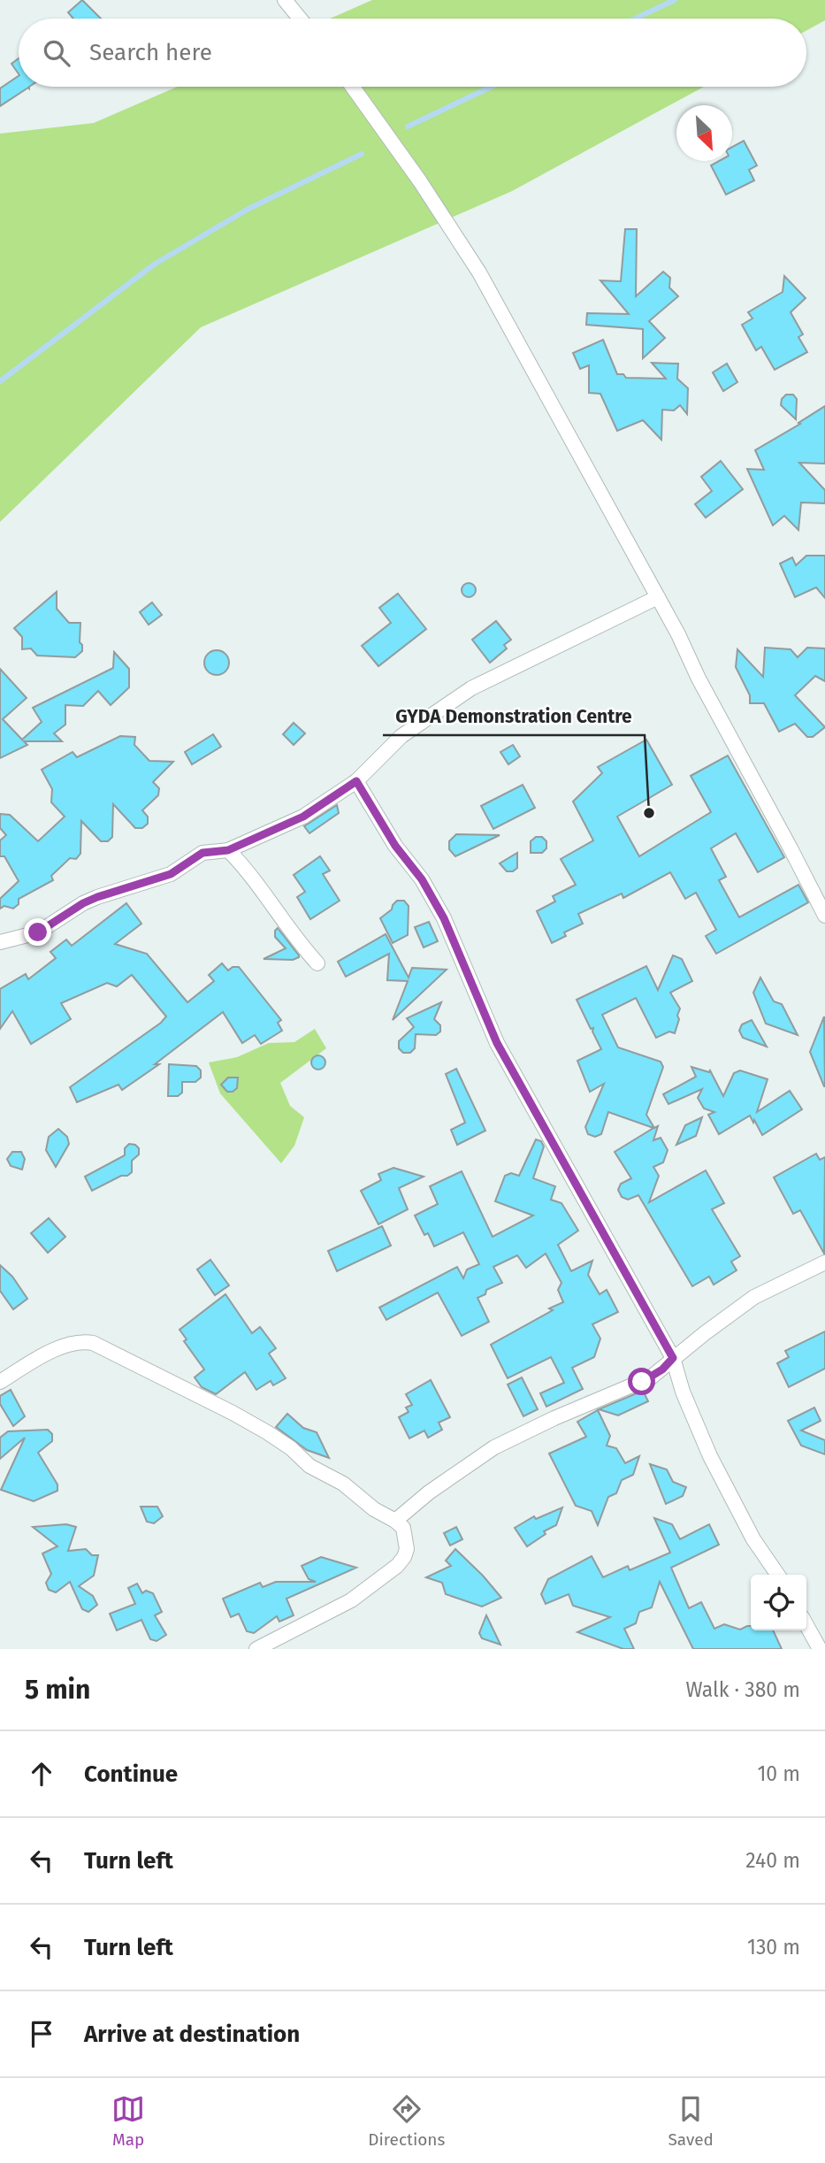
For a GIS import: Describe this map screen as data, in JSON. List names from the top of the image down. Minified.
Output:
{"places":["GYDA Demonstration Centre"],"north":"bottom right","page":{"search":"Search here","heading":["5 min","Walk · 380 m"],"list":[["Continue","10 m"],["Turn left","240 m"],["Turn left","130 m"],"Arrive at destination"],"nav":["Map","Directions","Saved"]}}
